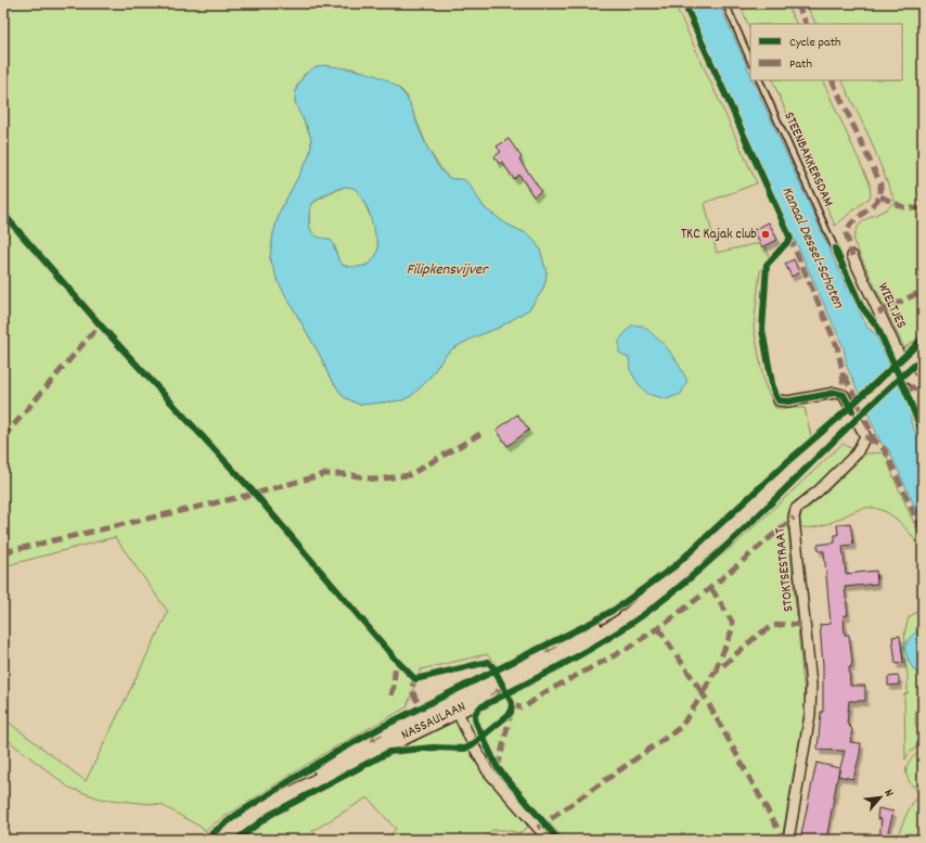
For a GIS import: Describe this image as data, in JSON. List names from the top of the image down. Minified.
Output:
{"streets":{"main road":["NASSAULAAN"],"street":["WIELTJES","STOKTSESTRAAT"],"lane":["STEENBAKKERSDAM"]},"water":["Kanaal Dessel-Schoten","Filipkensvijver"],"places":["TKC Kajak club"],"legend":["Cycle path","Path"],"north":"top right"}
